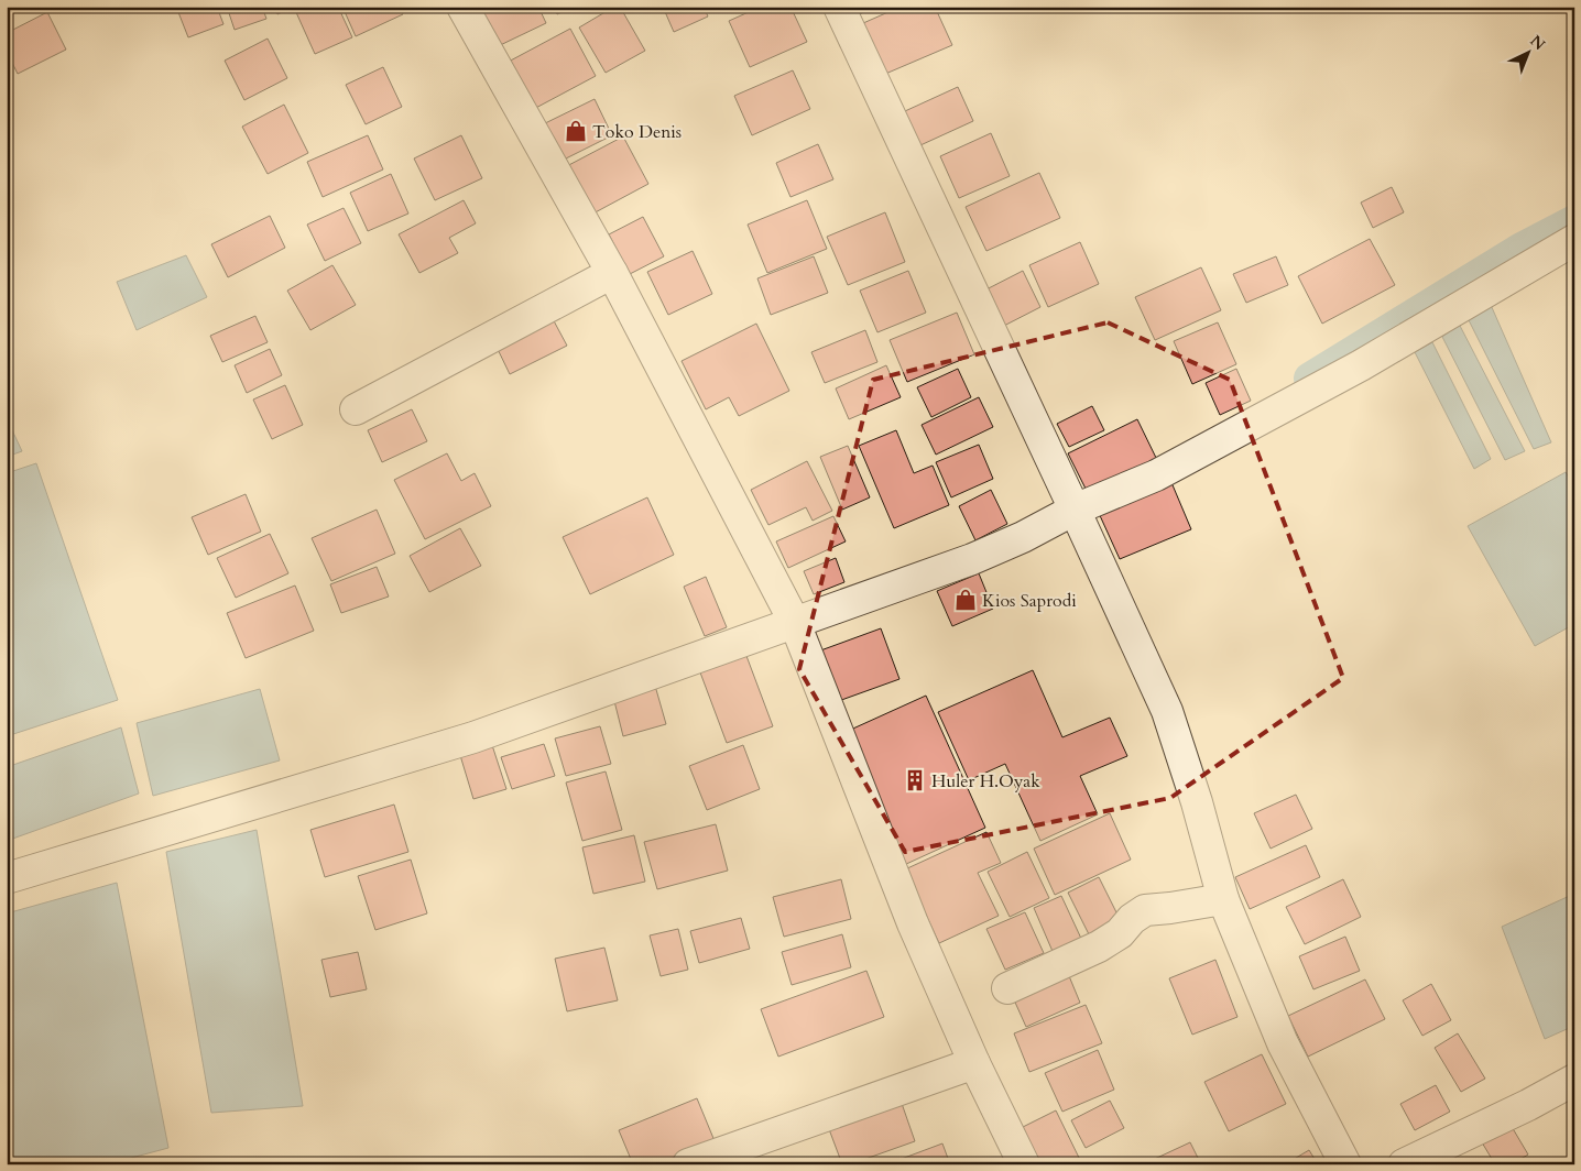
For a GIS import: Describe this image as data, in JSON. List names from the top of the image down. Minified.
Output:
{"places":{"shop":["Toko Denis","Kios Saprodi"],"building":["Huler H.Oyak"]},"north":"top right"}
